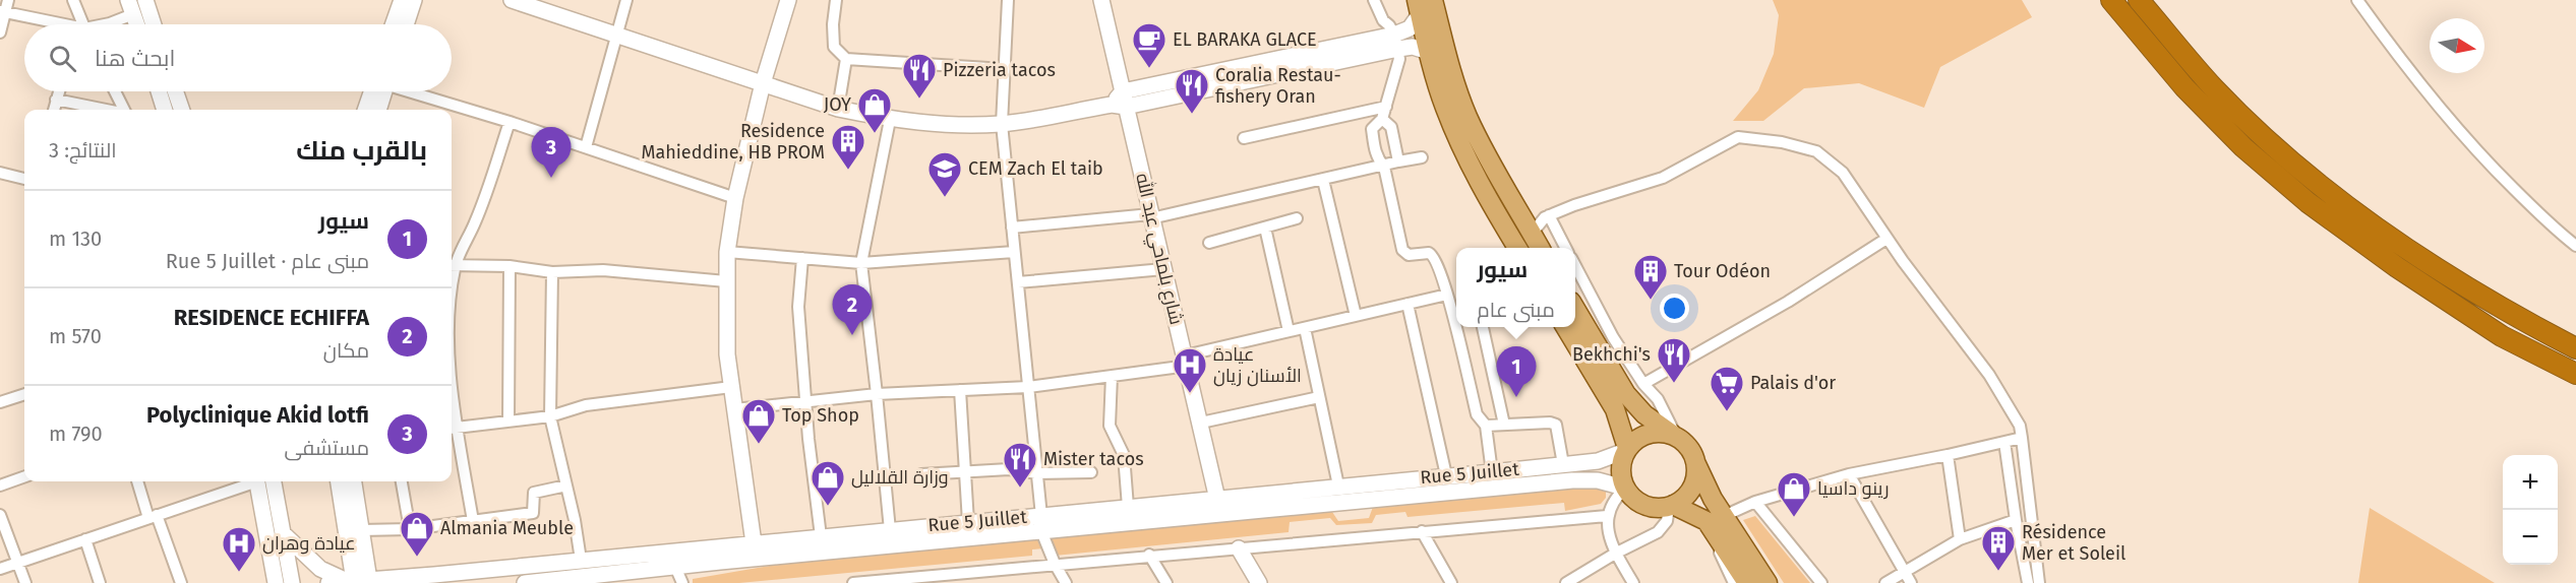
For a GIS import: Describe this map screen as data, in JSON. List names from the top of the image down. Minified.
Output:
{"streets":{"main road":["شارع بلماحي عبد الله","Rue 5 Juillet"]},"crossings":[["شارع بلماحي عبد الله","Rue 5 Juillet"]],"places":{"cafe":["EL BARAKA GLACE"],"restaurant":["Pizzeria tacos","Coralia Restau- fishery Oran","Bekhchi's","Mister tacos"],"shop":["JOY","Top Shop","وزارة القلاليل","رينو داسيا","Almania Meuble"],"building":["Residence Mahieddine, HB PROM","Tour Odéon","Résidence Mer et Soleil"],"school or university":["CEM Zach El taib"],"hospital":["عيادة الأسنان زيان","عيادة وهران"],"supermarket":["Palais d'or"]},"north":"right","page":{"search":"ابحث هنا","heading":["بالقرب منك","النتائج: 3"],"pins":["3","2","1"],"list":[{"mark":"1","name":"سيور","note":"مبنى عام · Rue 5 Juillet","value":"130 m"},{"mark":"2","name":"RESIDENCE ECHIFFA","note":"مكان","value":"570 m"},{"mark":"3","name":"Polyclinique Akid lotfi","note":"مستشفى","value":"790 m"}],"popup":["سيور","مبنى عام"],"map_buttons":["+","−"]}}
